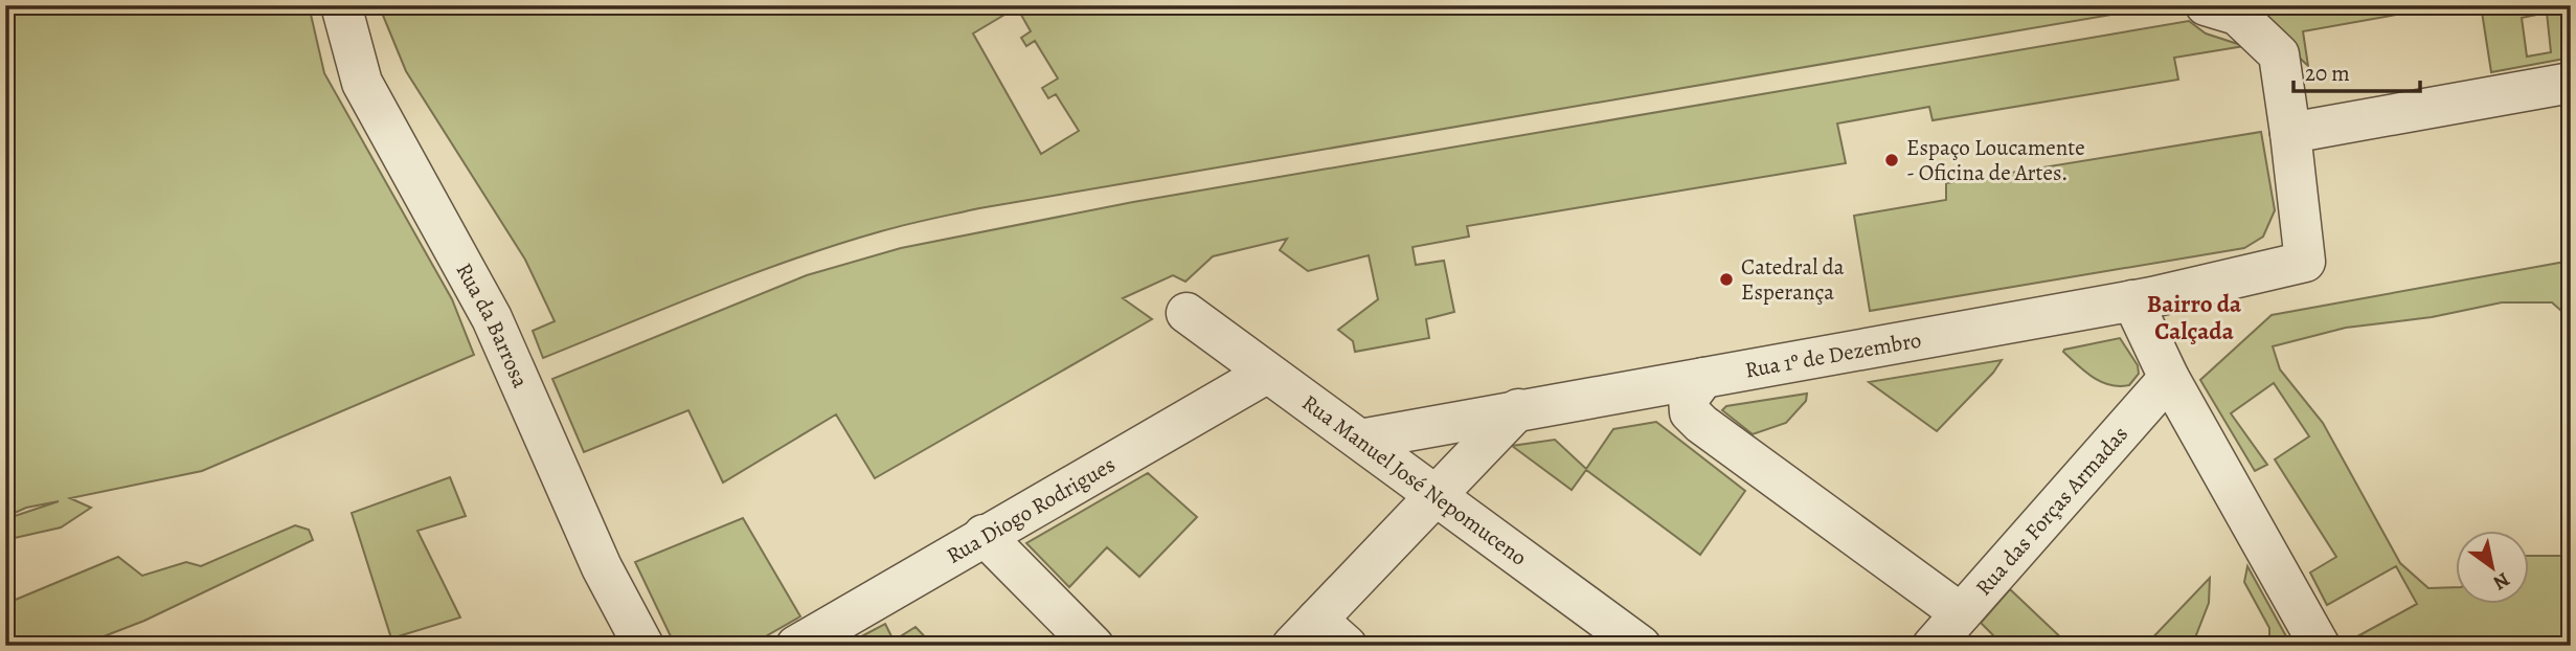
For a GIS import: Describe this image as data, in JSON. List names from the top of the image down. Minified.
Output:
{"streets":{"street":["Rua da Barrosa","Rua 1º de Dezembro","Rua Manuel José Nepomuceno","Rua Diogo Rodrigues","Rua das Forças Armadas"]},"crossings":[["Rua 1º de Dezembro","Rua Manuel José Nepomuceno"],["Rua Manuel José Nepomuceno","Rua Diogo Rodrigues"]],"districts":["Bairro da Calçada"],"places":["Espaço Loucamente - Oficina de Artes.","Catedral da Esperança"],"scale_bar":"20 m","north":"bottom right"}
